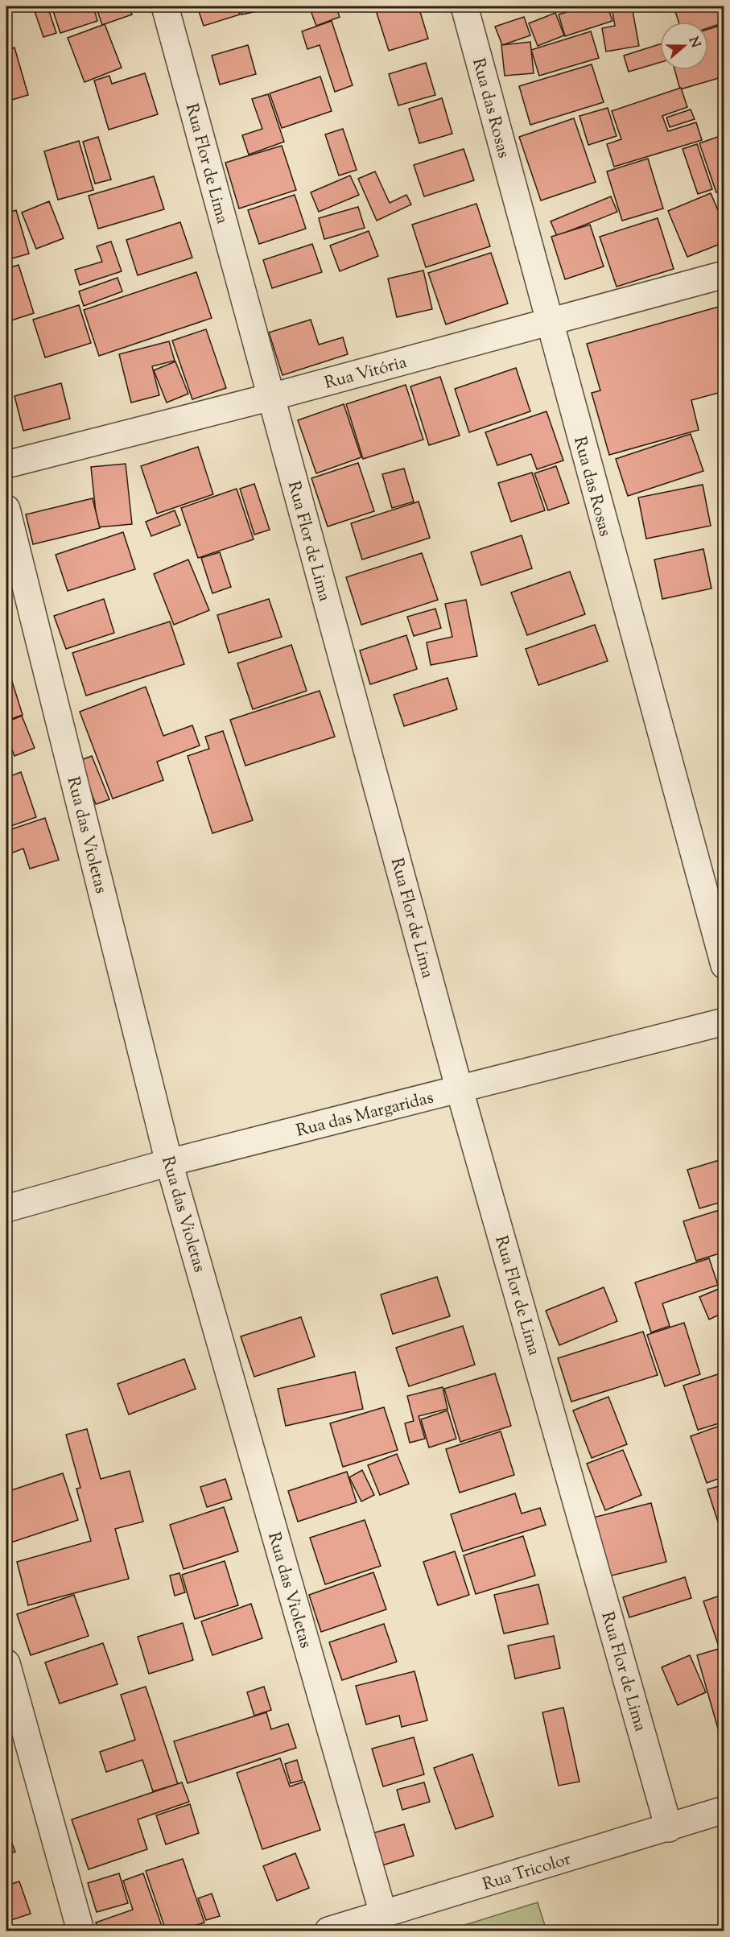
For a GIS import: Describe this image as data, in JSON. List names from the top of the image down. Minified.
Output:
{"streets":{"street":["Rua das Rosas","Rua Flor de Lima","Rua Vitória","Rua das Violetas","Rua das Margaridas","Rua Tricolor"]},"crossings":[["Rua das Rosas","Rua Vitória"],["Rua Flor de Lima","Rua Vitória"],["Rua Flor de Lima","Rua das Margaridas"],["Rua Flor de Lima","Rua Tricolor"],["Rua das Violetas","Rua das Margaridas"],["Rua das Violetas","Rua Tricolor"]],"north":"right"}
